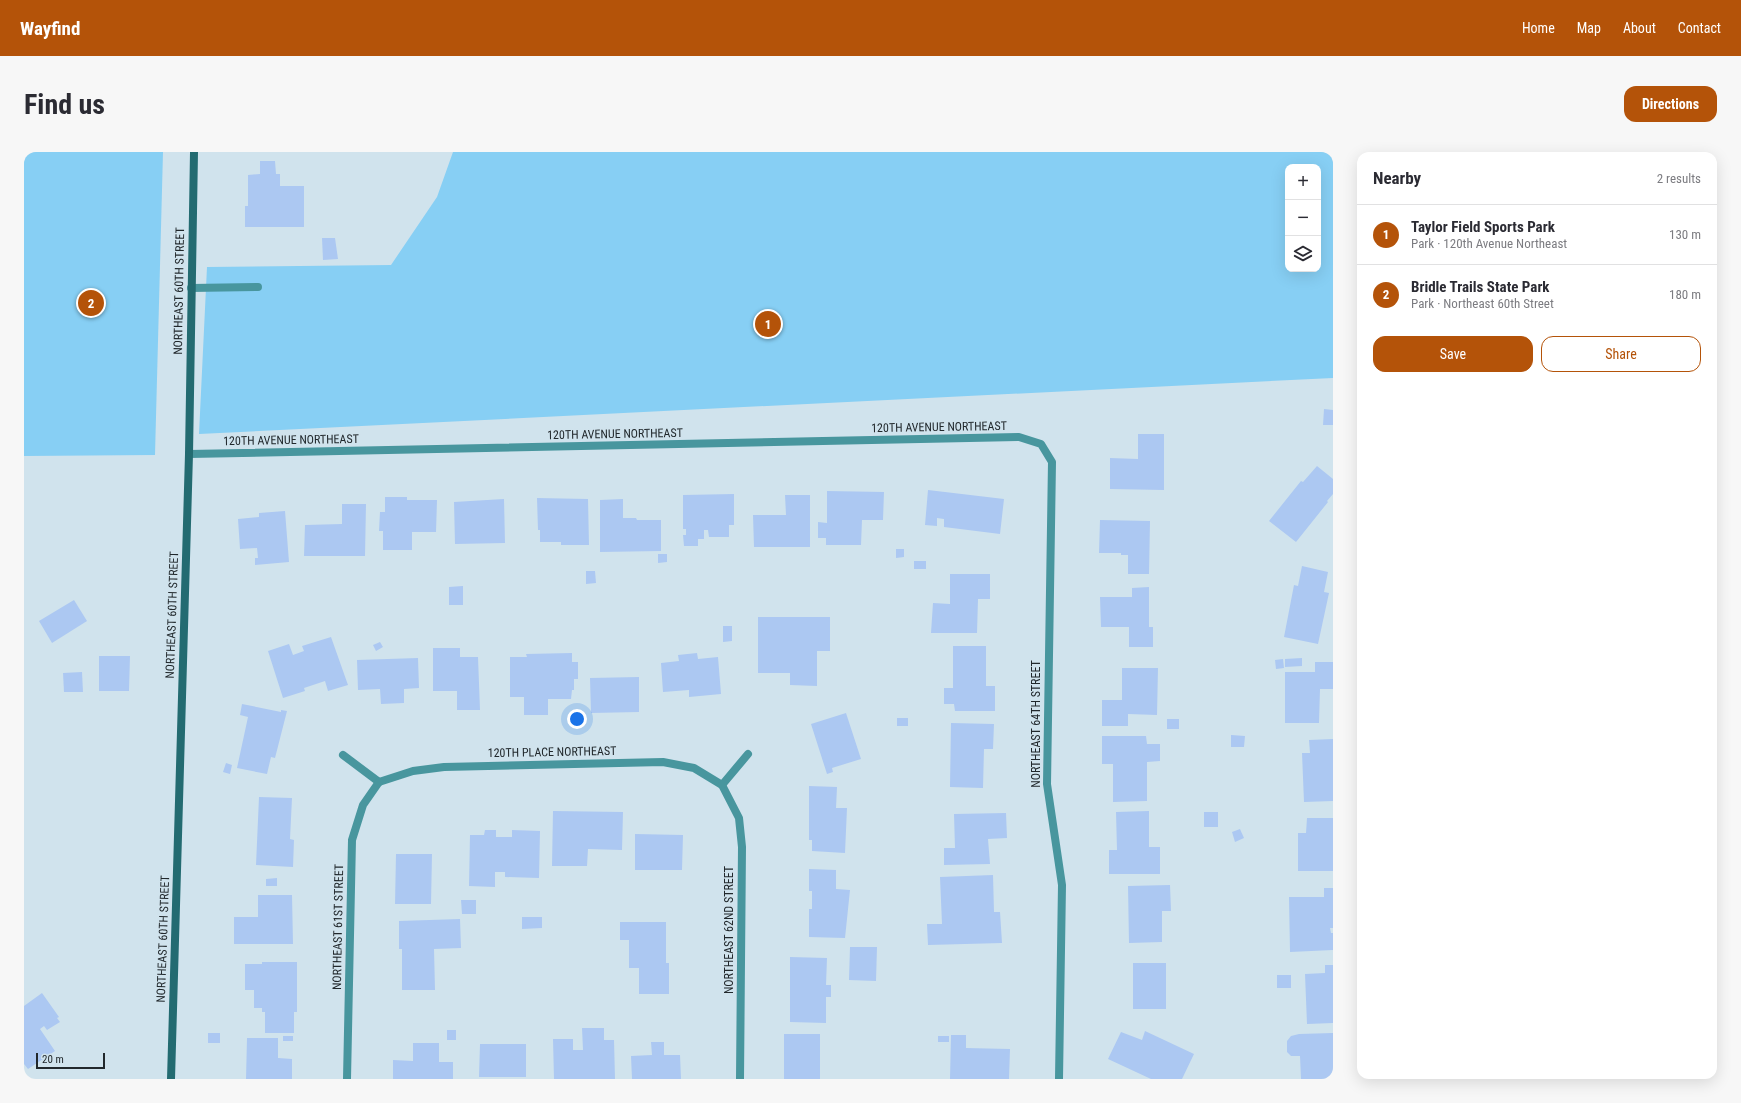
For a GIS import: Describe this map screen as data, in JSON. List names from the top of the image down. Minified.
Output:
{"streets":{"street":["NORTHEAST 60TH STREET","120TH AVENUE NORTHEAST","NORTHEAST 64TH STREET","120TH PLACE NORTHEAST","NORTHEAST 61ST STREET","NORTHEAST 62ND STREET"]},"crossings":[["NORTHEAST 60TH STREET","120TH AVENUE NORTHEAST"],["120TH AVENUE NORTHEAST","NORTHEAST 64TH STREET"],["120TH PLACE NORTHEAST","NORTHEAST 61ST STREET"],["120TH PLACE NORTHEAST","NORTHEAST 62ND STREET"]],"scale_bar":"20 m","page":{"header":"Wayfind","nav":["Home","Map","About","Contact"],"buttons":["Directions",["Save","Share"]],"title":"Find us","heading":["Nearby","2 results"],"map_buttons":["+","−"],"list":[{"mark":"1","name":"Taylor Field Sports Park","note":"Park · 120th Avenue Northeast","value":"130 m"},{"mark":"2","name":"Bridle Trails State Park","note":"Park · Northeast 60th Street","value":"180 m"}],"pins":["2","1"],"scale":"20 m"}}
